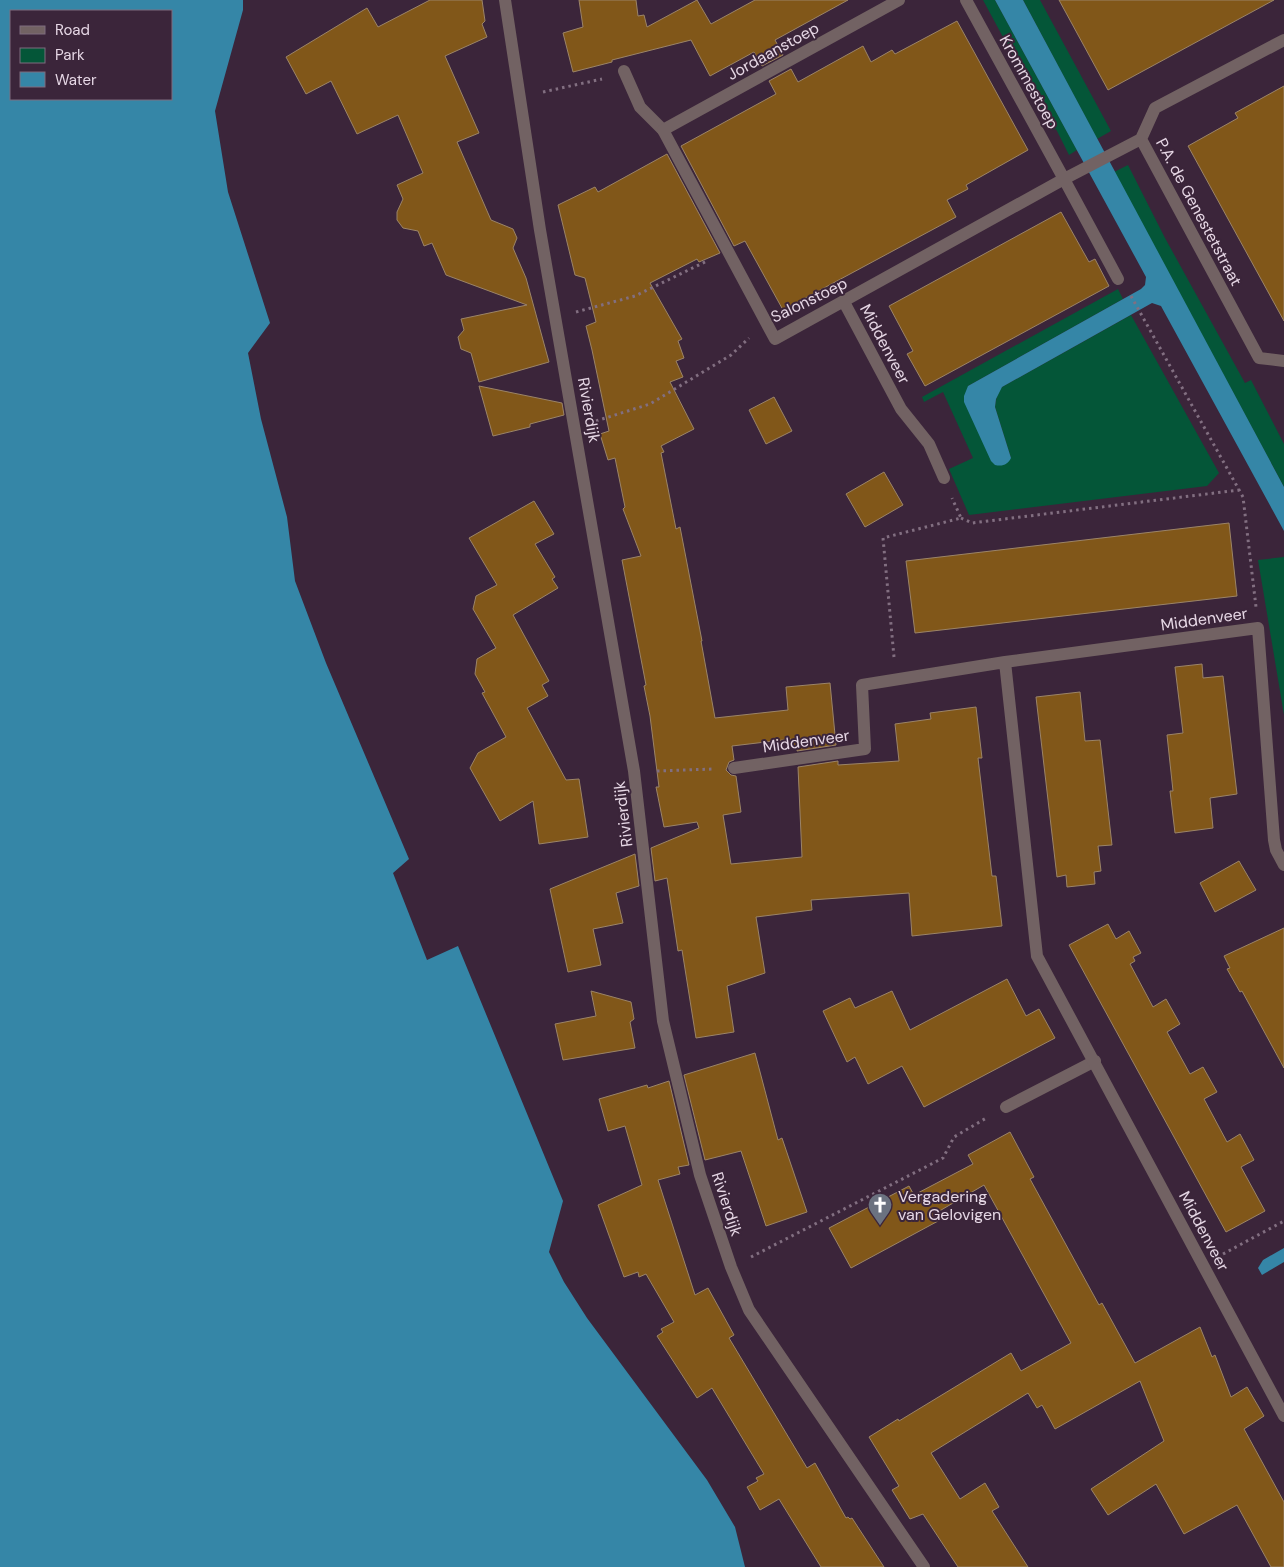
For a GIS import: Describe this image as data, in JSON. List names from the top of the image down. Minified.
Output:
{"streets":{"street":["Jordaanstoep","Krommestoep","P.A. de Genestetstraat","Salonstoep","Middenveer","Rivierdijk"]},"crossings":[["Jordaanstoep","Salonstoep"],["Krommestoep","Salonstoep"],["P.A. de Genestetstraat","Salonstoep"],["Salonstoep","Middenveer"]],"places":{"church":["Vergadering van Gelovigen"]},"legend":["Road","Park","Water"]}
